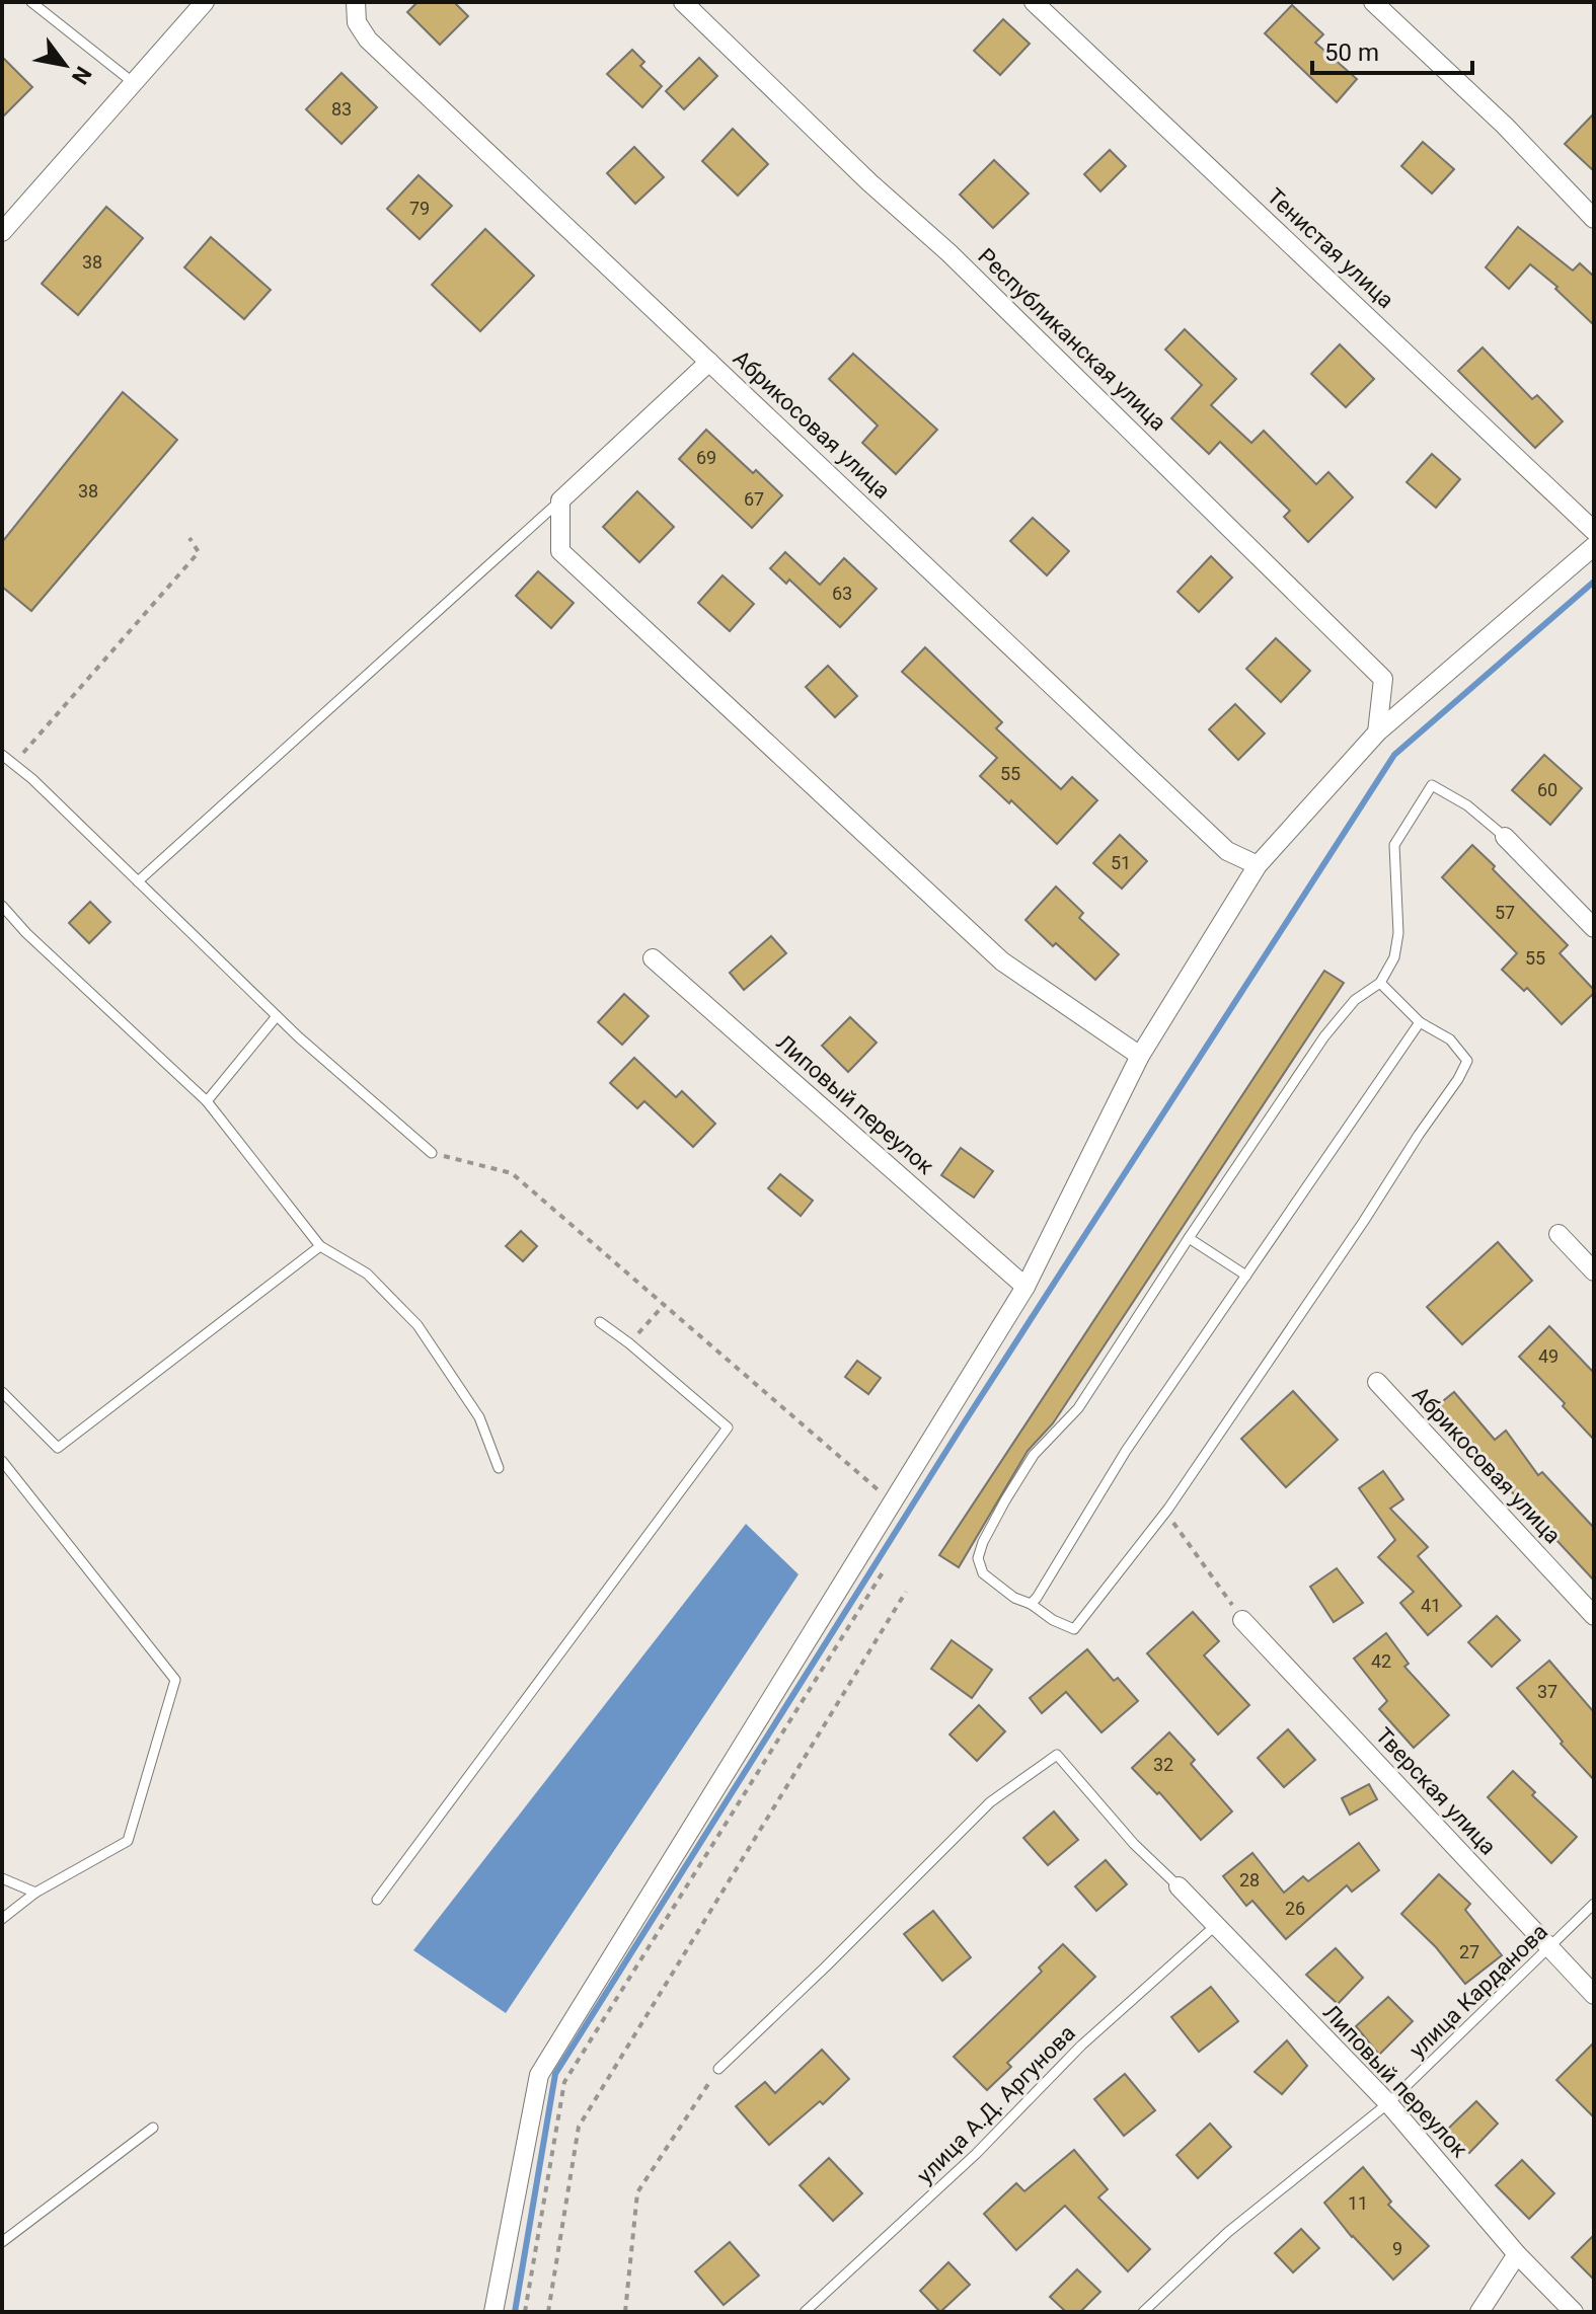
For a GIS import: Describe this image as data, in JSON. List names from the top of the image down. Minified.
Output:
{"streets":{"street":["Тенистая улица","Республиканская улица","Абрикосовая улица","Липовый переулок","Тверская улица"],"lane":["улица Карданова","улица А.Д. Аргунова"]},"crossings":[["Липовый переулок","улица Карданова"],["Липовый переулок","улица А.Д. Аргунова"],["Тверская улица","улица Карданова"]],"house_numbers":["83","79","38","69","38","67","63","55","60","51","57","55","49","41","42","37","32","28","26","27","11","9"],"scale_bar":"50 m","north":"bottom right"}
